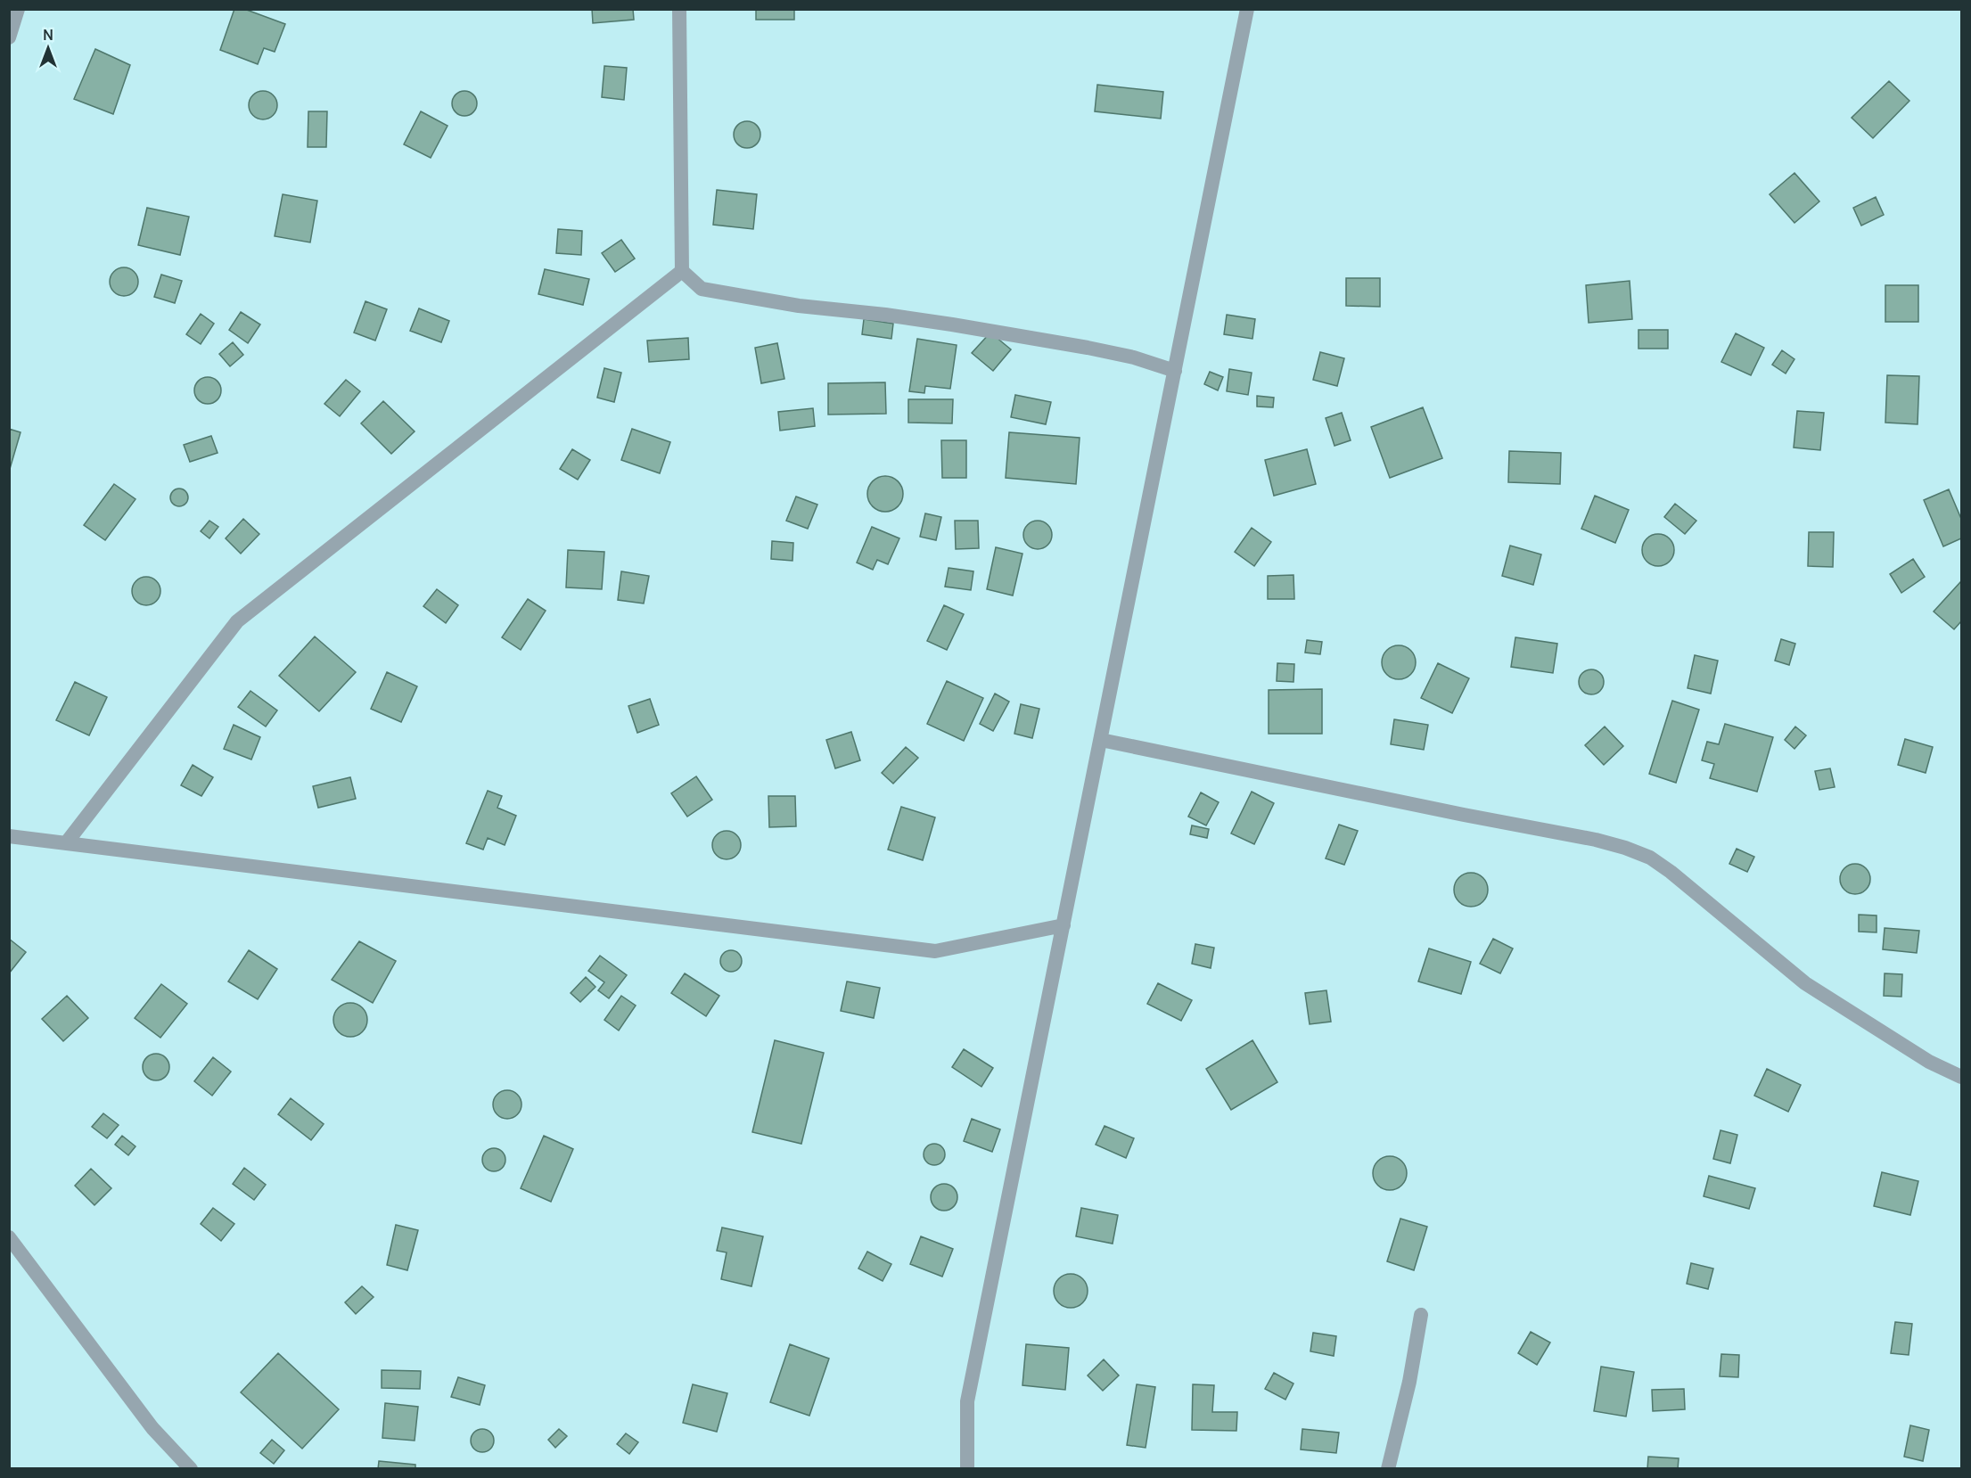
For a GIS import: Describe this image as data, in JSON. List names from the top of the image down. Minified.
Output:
{"north":"top"}
